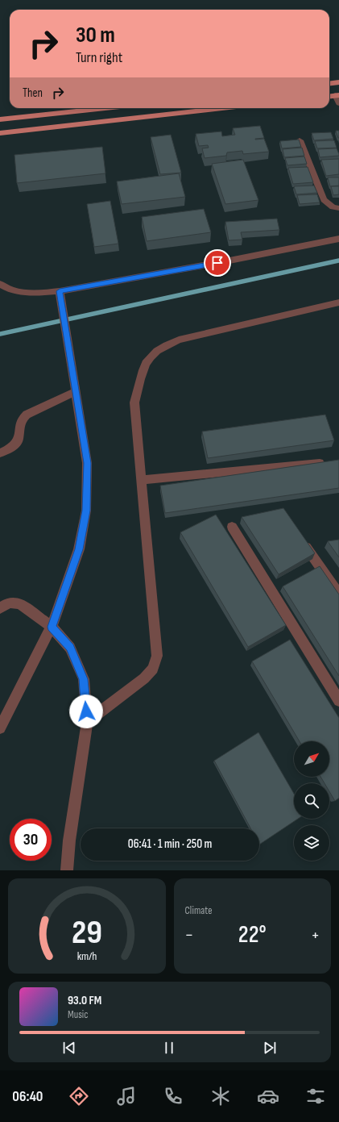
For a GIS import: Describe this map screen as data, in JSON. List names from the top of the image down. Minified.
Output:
{"north":"top right","page":{"turn":["30 m","Turn right"],"then":"Then","limit":"30","trip":"06:41 · 1 min · 250 m","tile":"Climate","heat":["−","22°","+"],"song":["93.0 FM","Music"],"tabs":"06:40","gauge":["29","km/h"]}}
